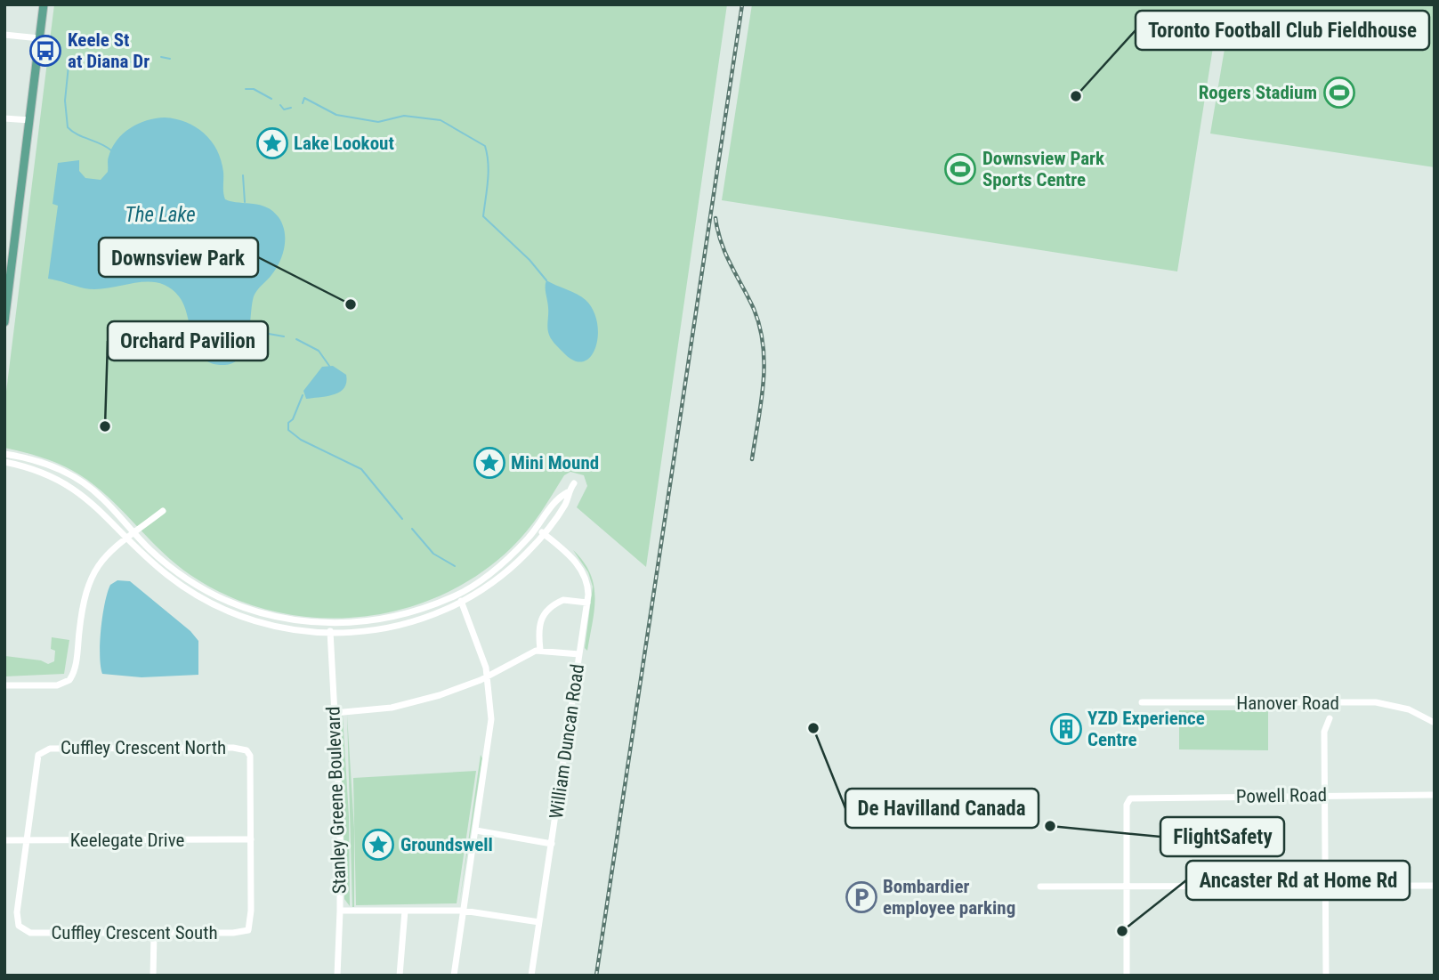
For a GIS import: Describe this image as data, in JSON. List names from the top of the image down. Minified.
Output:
{"streets":{"street":["Hanover Road","William Duncan Road","Cuffley Crescent North","Powell Road","Stanley Greene Boulevard","Keelegate Drive","Cuffley Crescent South"]},"crossings":[["Cuffley Crescent North","Keelegate Drive"],["Cuffley Crescent North","Cuffley Crescent South"],["Keelegate Drive","Cuffley Crescent South"]],"water":["The Lake"],"places":{"bus stop":["Keele St at Diana Dr"],"sports":["Rogers Stadium","Downsview Park Sports Centre"],"other":["Toronto Football Club Fieldhouse","Downsview Park","Orchard Pavilion","De Havilland Canada","FlightSafety","Ancaster Rd at Home Rd"],"place":["Lake Lookout","Mini Mound","Groundswell"],"building":["YZD Experience Centre"],"parking":["Bombardier employee parking"]}}
